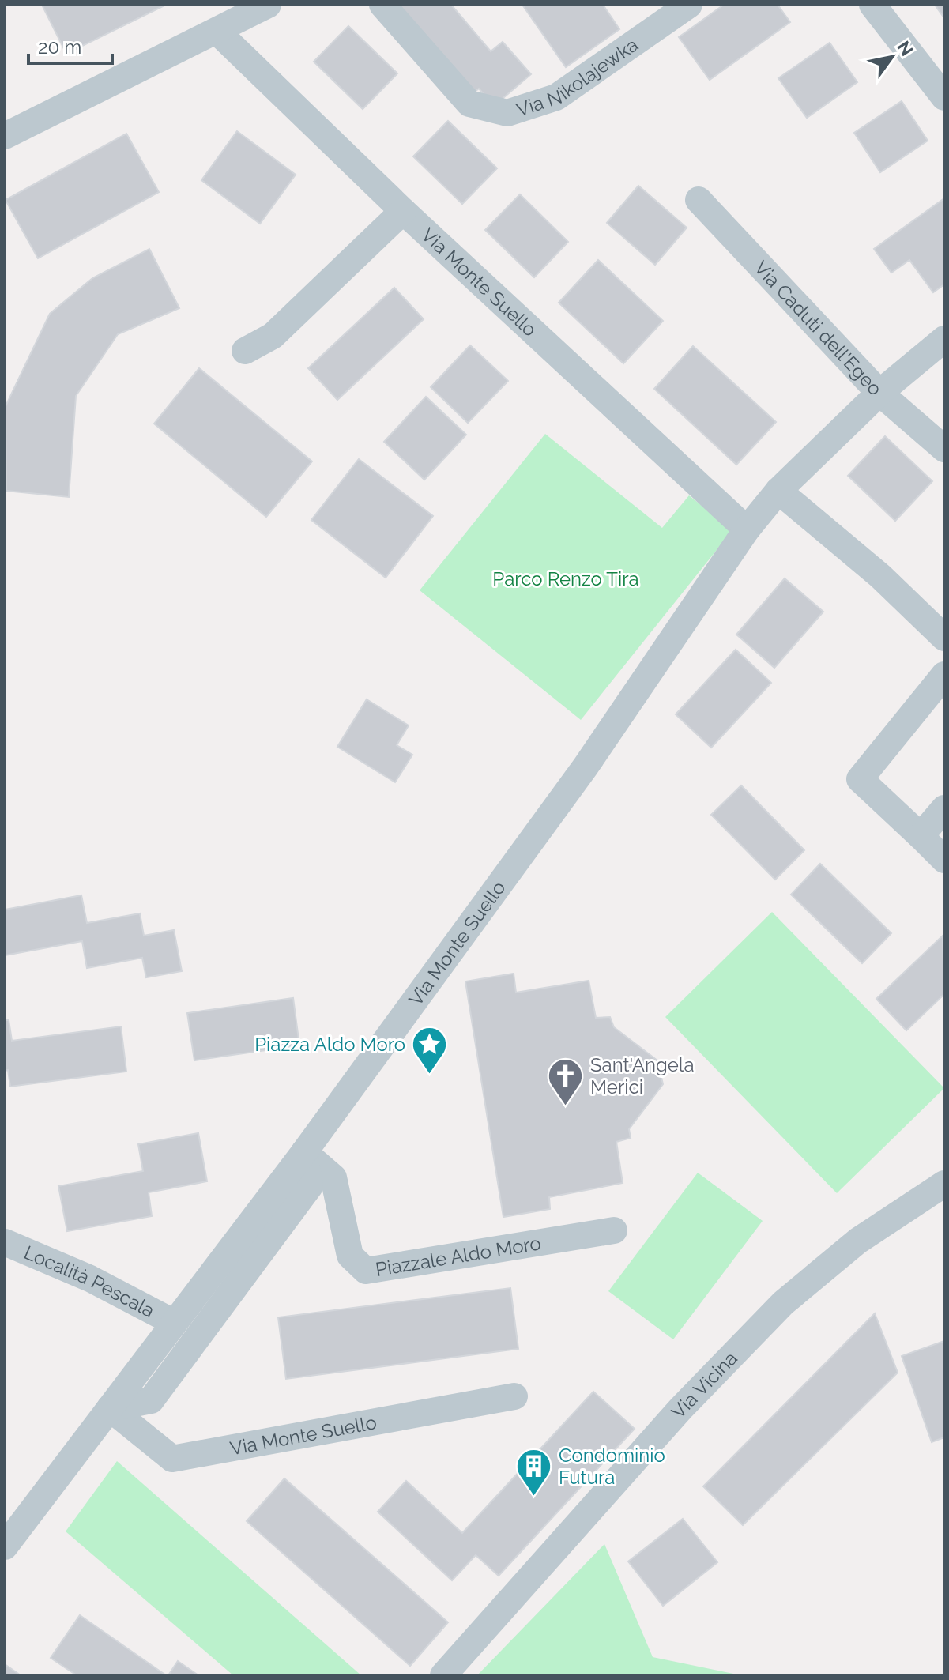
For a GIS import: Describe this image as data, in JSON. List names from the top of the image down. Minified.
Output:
{"streets":{"street":["Via Nikolajewka","Via Monte Suello","Via Caduti dell'Egeo","Piazzale Aldo Moro","Località Pescala","Via Vicina"]},"crossings":[["Via Monte Suello","Via Caduti dell'Egeo"],["Via Monte Suello","Piazzale Aldo Moro"],["Via Monte Suello","Località Pescala"]],"parks":["Parco Renzo Tira"],"places":{"place":["Piazza Aldo Moro"],"church":["Sant'Angela Merici"],"building":["Condominio Futura"]},"scale_bar":"20 m","north":"top right"}
